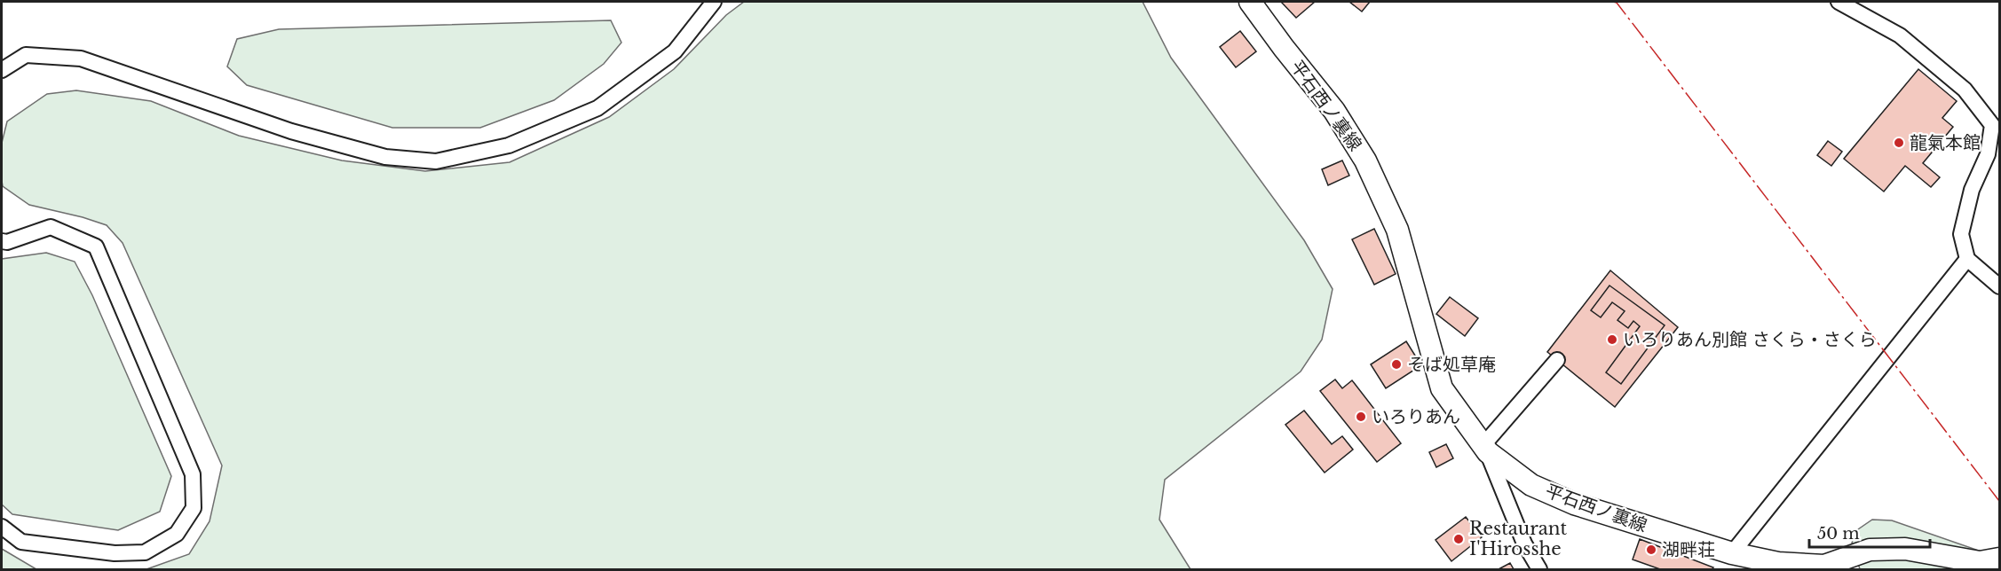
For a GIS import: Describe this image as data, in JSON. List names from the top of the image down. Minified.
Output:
{"streets":{"main road":["平石西ノ裏線"]},"places":["龍氣本館","いろりあん別館 さくら・さくら","そば処草庵","いろりあん","Restaurant I'Hirosshe","湖畔荘"],"scale_bar":"50 m"}
